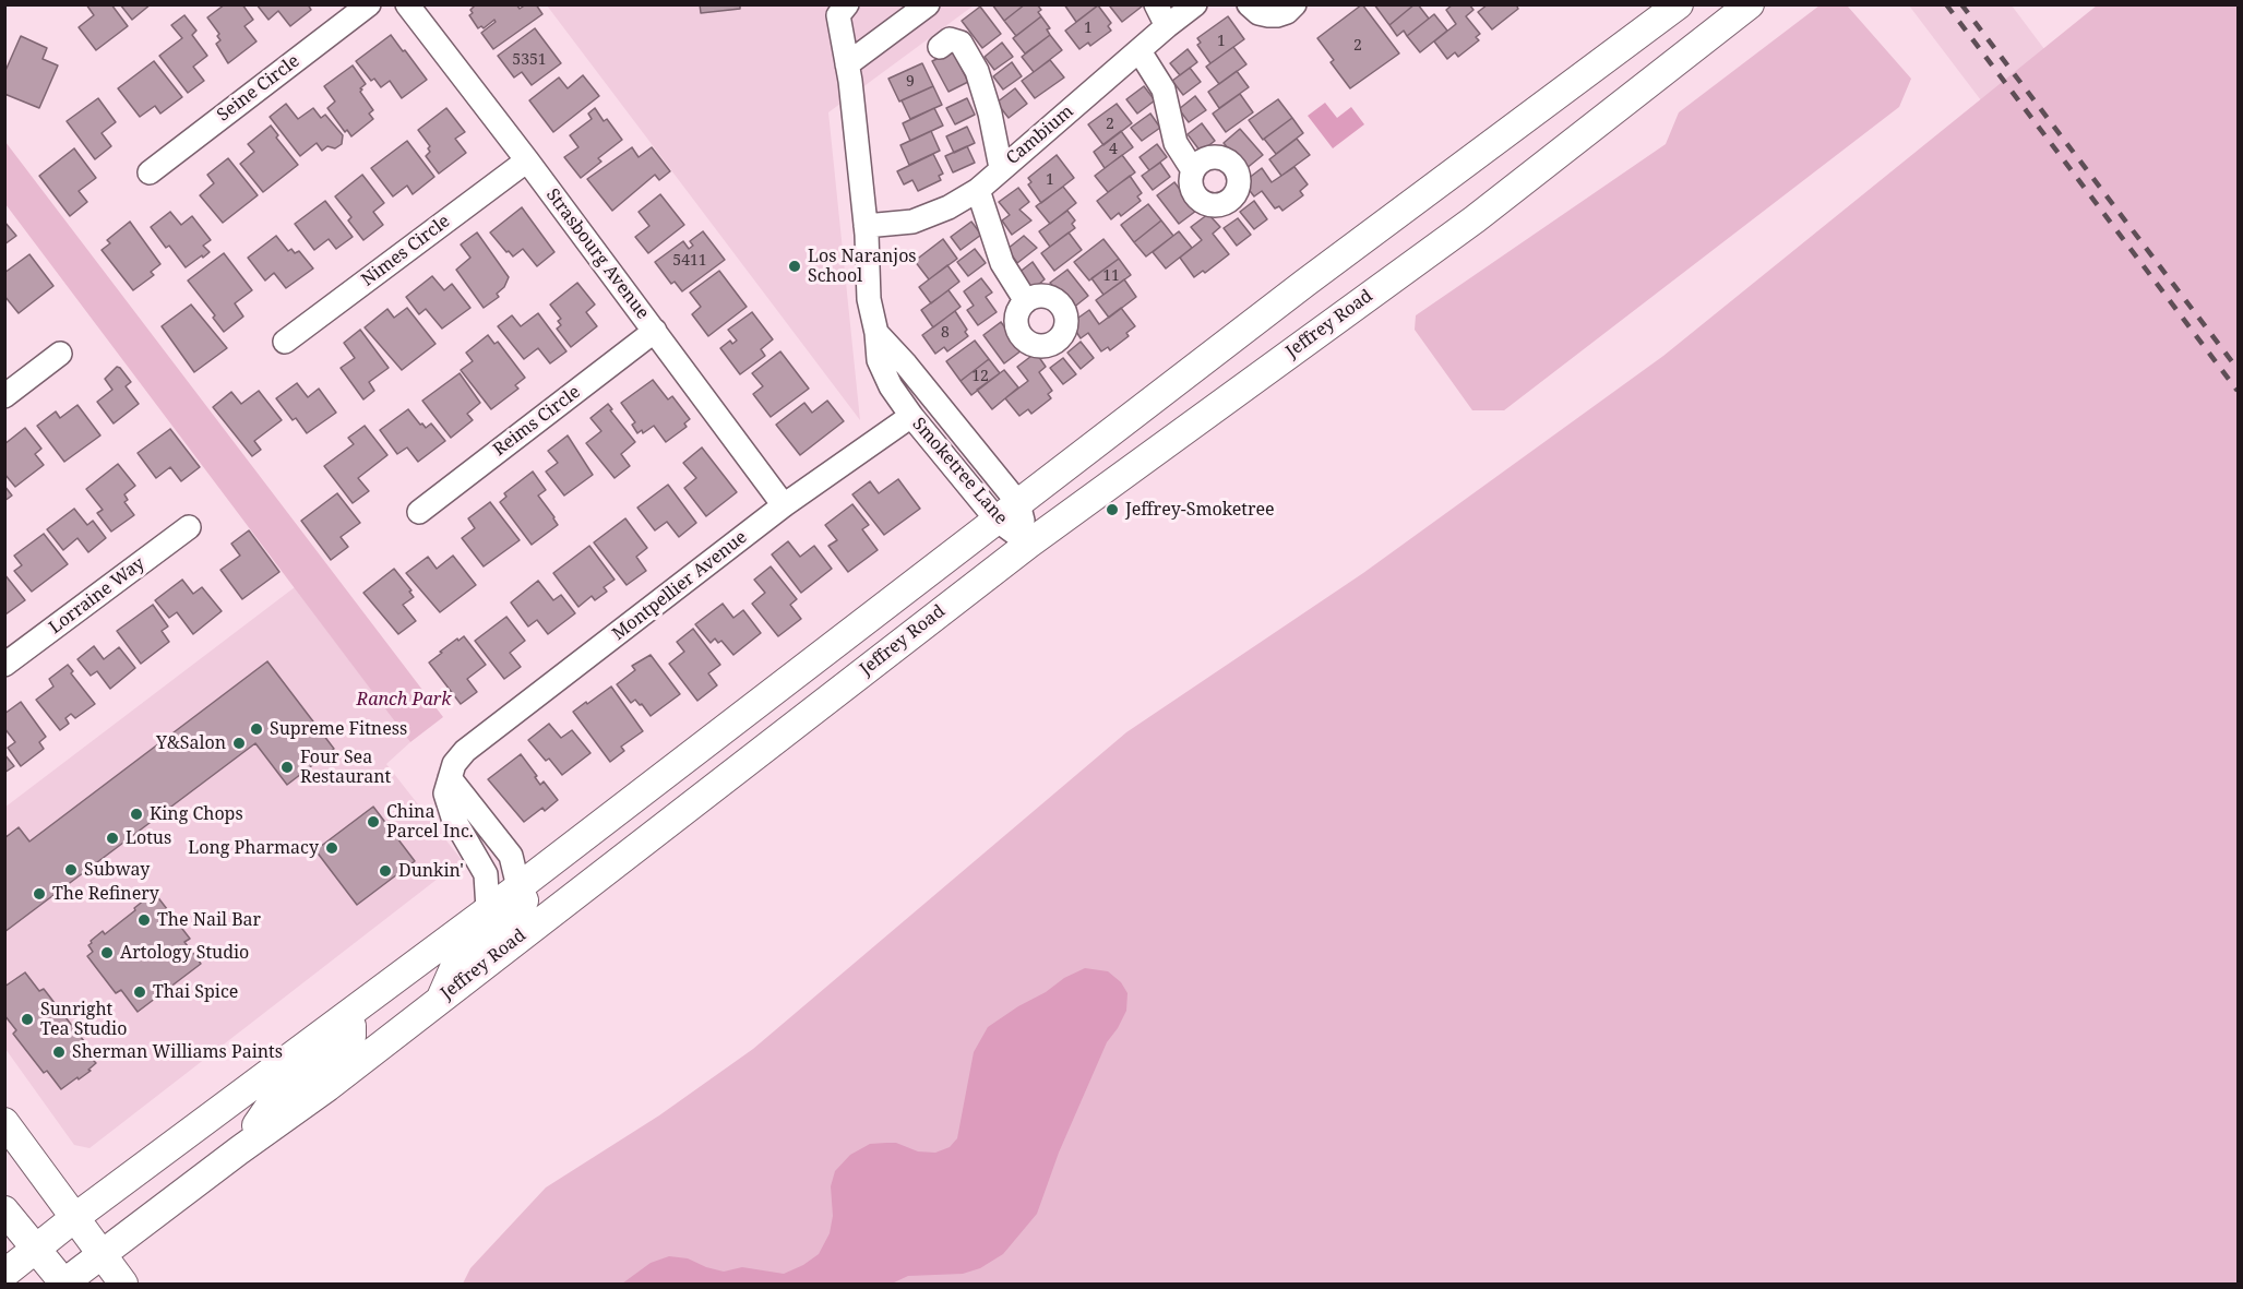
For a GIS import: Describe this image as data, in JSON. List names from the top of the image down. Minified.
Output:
{"streets":{"main road":["Jeffrey Road"],"street":["Seine Circle","Cambium","Nimes Circle","Strasbourg Avenue","Reims Circle","Smoketree Lane","Montpellier Avenue","Lorraine Way"]},"crossings":[["Cambium","Smoketree Lane"],["Nimes Circle","Strasbourg Avenue"],["Strasbourg Avenue","Reims Circle"],["Strasbourg Avenue","Montpellier Avenue"],["Jeffrey Road","Smoketree Lane"],["Smoketree Lane","Montpellier Avenue"]],"parks":["Ranch Park"],"places":["Los Naranjos School","Jeffrey-Smoketree","Supreme Fitness","Y&Salon","Four Sea Restaurant","King Chops","China Parcel Inc.","Lotus","Long Pharmacy","Subway","Dunkin'","The Refinery","The Nail Bar","Artology Studio","Thai Spice","Sunright Tea Studio","Sherman Williams Paints"],"house_numbers":["1","1","2","5351","9","2","4","1","5411","11","8","12"]}
